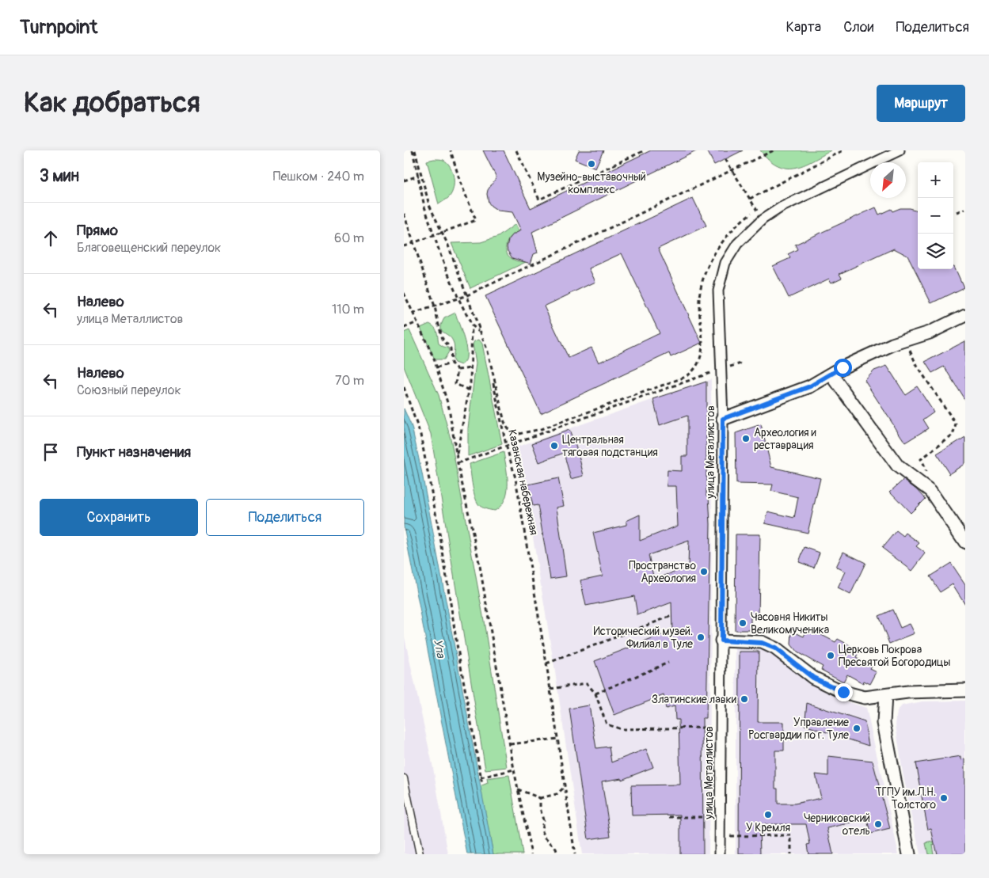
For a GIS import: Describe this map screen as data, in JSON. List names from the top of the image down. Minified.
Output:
{"streets":{"street":["улица Металлистов"],"path":["Казанская набережная"]},"water":["Упа"],"places":["Музейно-выставочный комплекс","Археология и реставрация","Центральная тяговая подстанция","Пространство Археология","Часовня Никиты Великомученика","Исторический музей. Филиал в Туле","Церковь Покрова Пресвятой Богородицы","Златинские лавки","Управление Росгвардии по г. Туле","ТГПУ им.Л.Н. Толстого","У Кремля","Черниковский отель"],"north":"bottom left","page":{"header":"Turnpoint","nav":["Карта","Слои","Поделиться"],"buttons":["Маршрут",["Сохранить","Поделиться"]],"title":"Как добраться","heading":["3 мин","Пешком · 240 m"],"map_buttons":["+","−"],"list":[["Прямо","Благовещенский переулок","60 m"],["Налево","улица Металлистов","110 m"],["Налево","Союзный переулок","70 m"],"Пункт назначения"]}}
